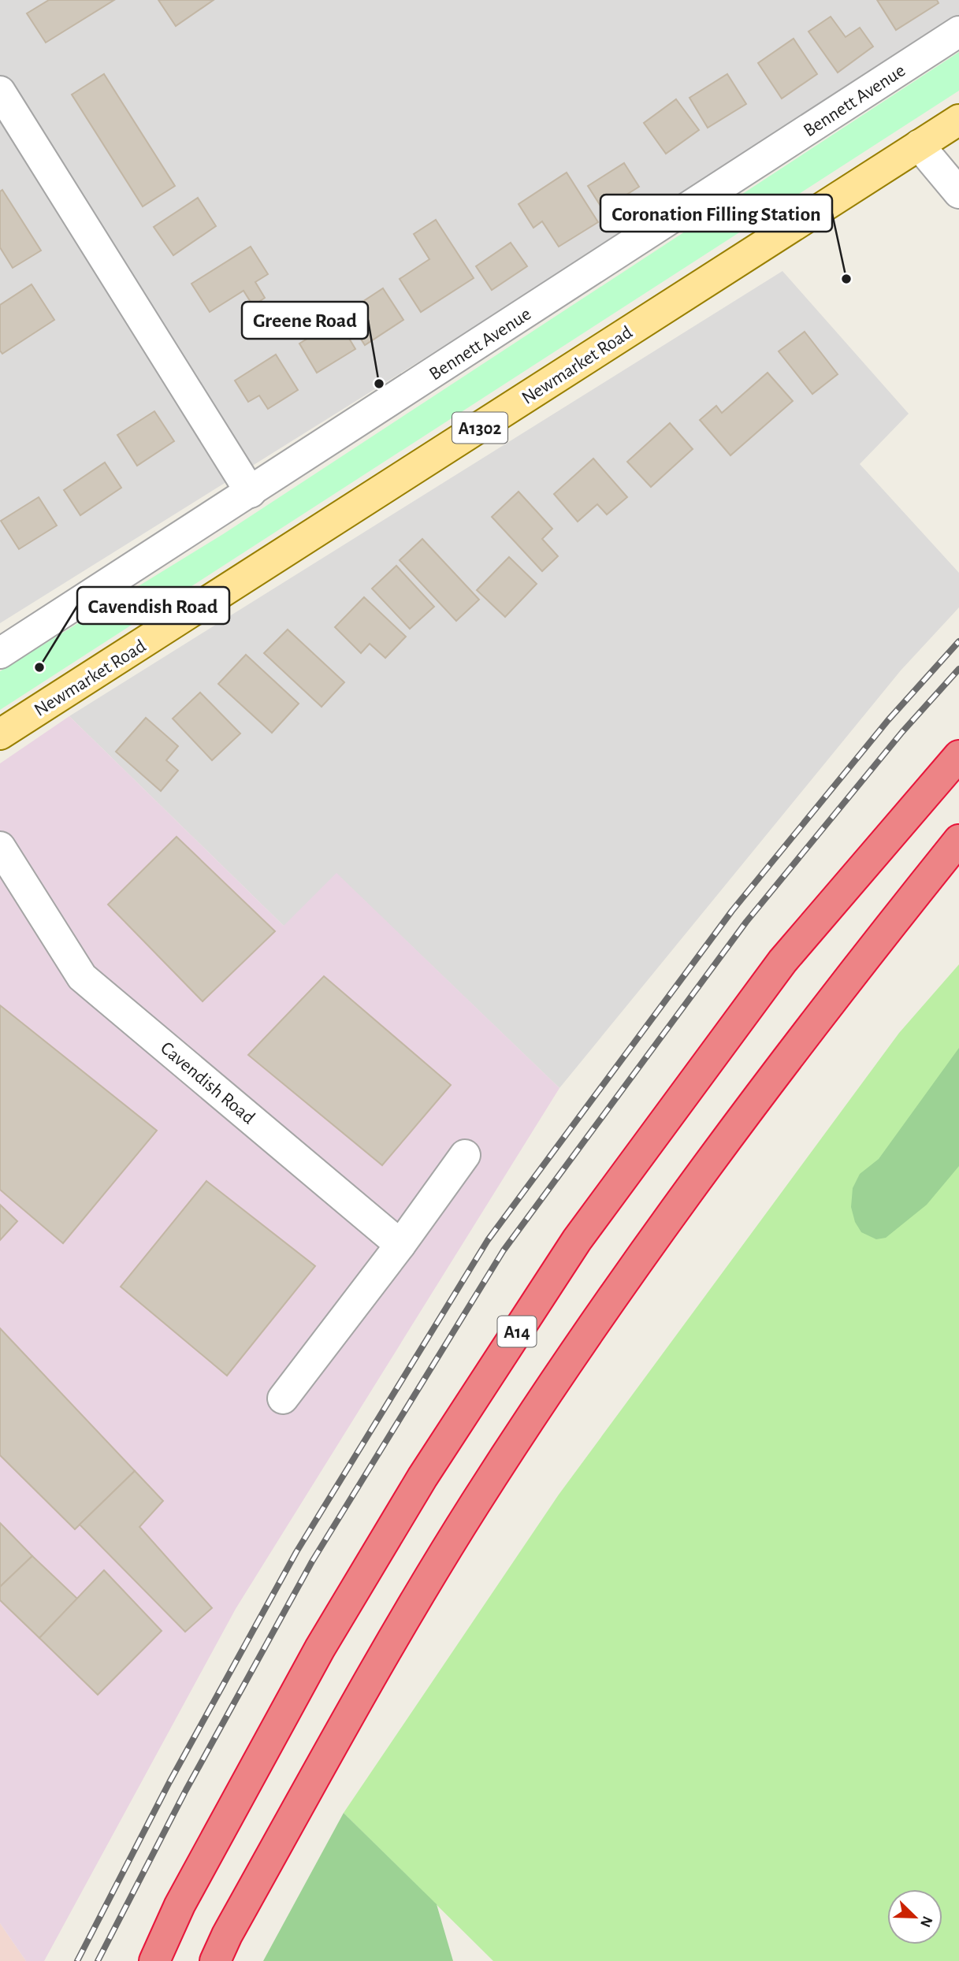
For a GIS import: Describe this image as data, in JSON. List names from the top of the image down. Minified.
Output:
{"streets":{"highway":["A14"],"main road":["Newmarket Road","A1302"],"street":["Bennett Avenue","Cavendish Road"]},"places":["Coronation Filling Station","Greene Road","Cavendish Road"],"north":"bottom right"}
